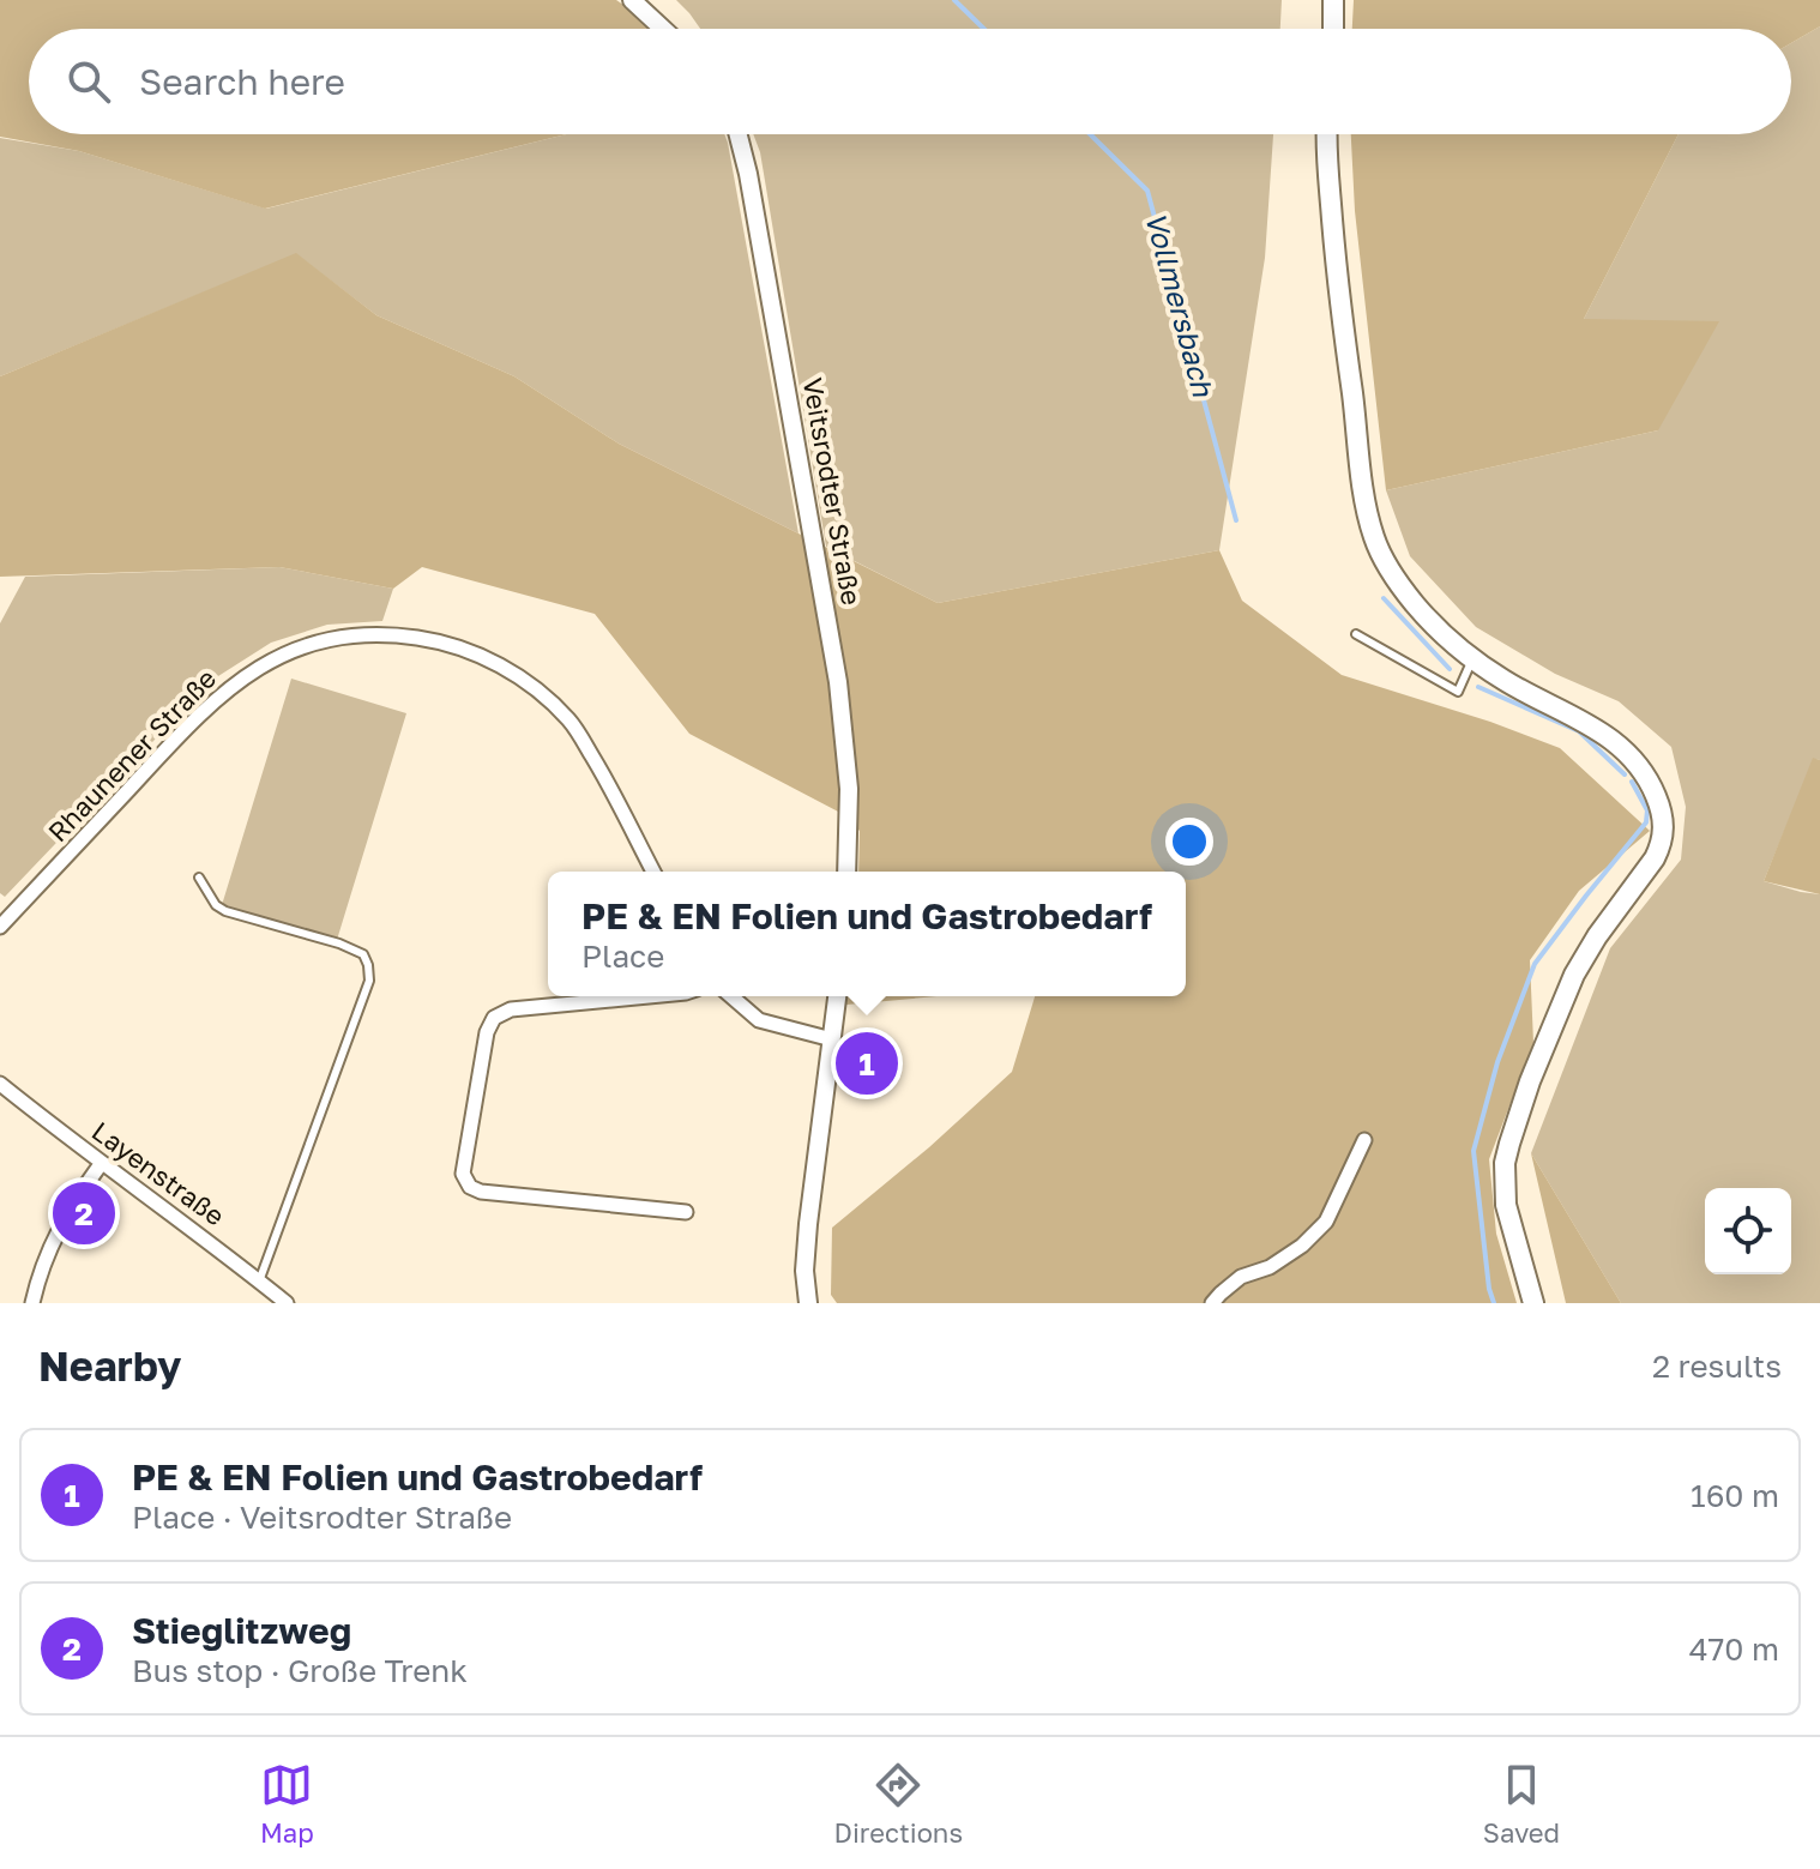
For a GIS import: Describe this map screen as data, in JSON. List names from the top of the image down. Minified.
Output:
{"streets":{"street":["Veitsrodter Straße","Rhaunener Straße","Layenstraße"]},"water":["Vollmersbach"],"page":{"search":"Search here","popup":["PE & EN Folien und Gastrobedarf","Place"],"pins":["1","2"],"heading":["Nearby","2 results"],"list":[{"mark":"1","name":"PE & EN Folien und Gastrobedarf","note":"Place · Veitsrodter Straße","value":"160 m"},{"mark":"2","name":"Stieglitzweg","note":"Bus stop · Große Trenk","value":"470 m"}],"nav":["Map","Directions","Saved"]}}
